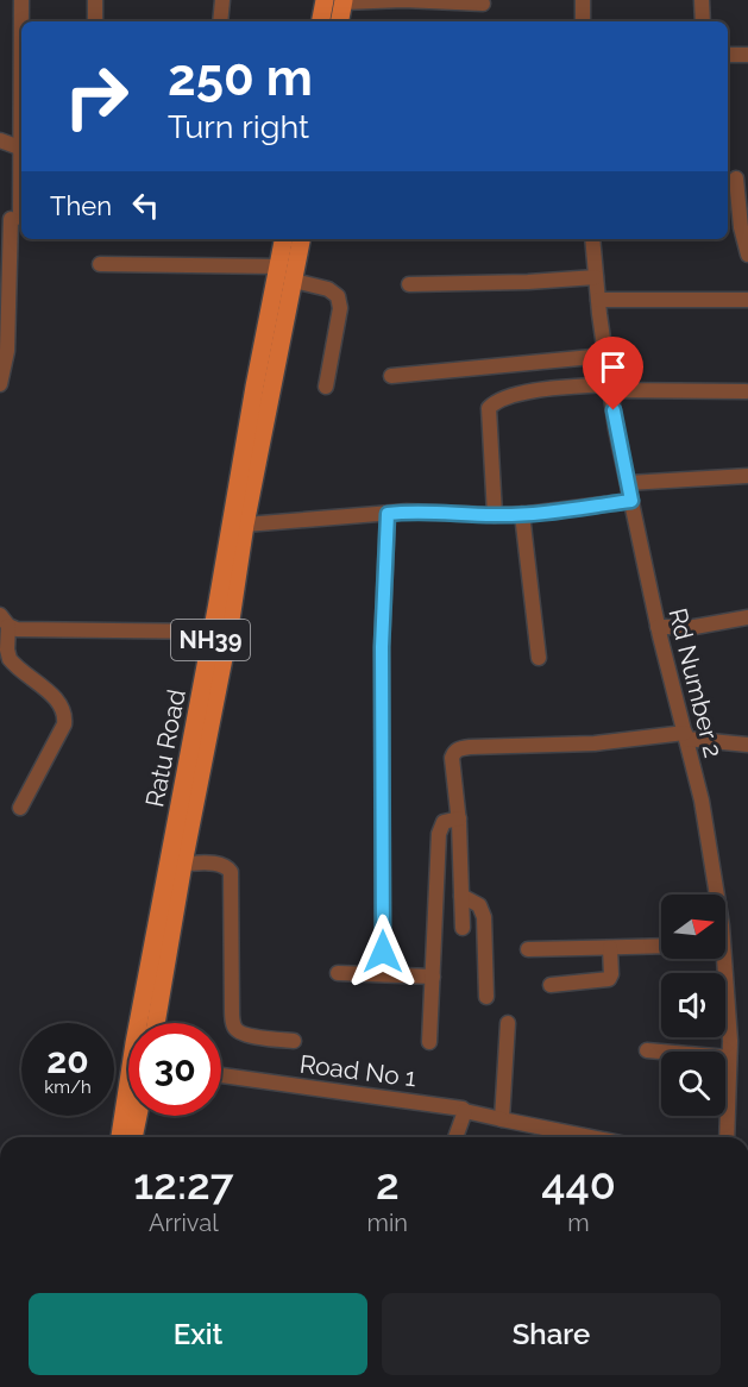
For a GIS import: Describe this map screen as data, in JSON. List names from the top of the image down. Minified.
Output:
{"streets":{"main road":["NH39","Ratu Road"],"street":["Rd Number 2","Road No 1"]},"north":"right","page":{"turn":["250 m","Turn right"],"then":"Then","speed":"20 km/h","limit":"30","eta":["12:27","Arrival","2","min","440","m"],"buttons":["Exit","Share"]}}
